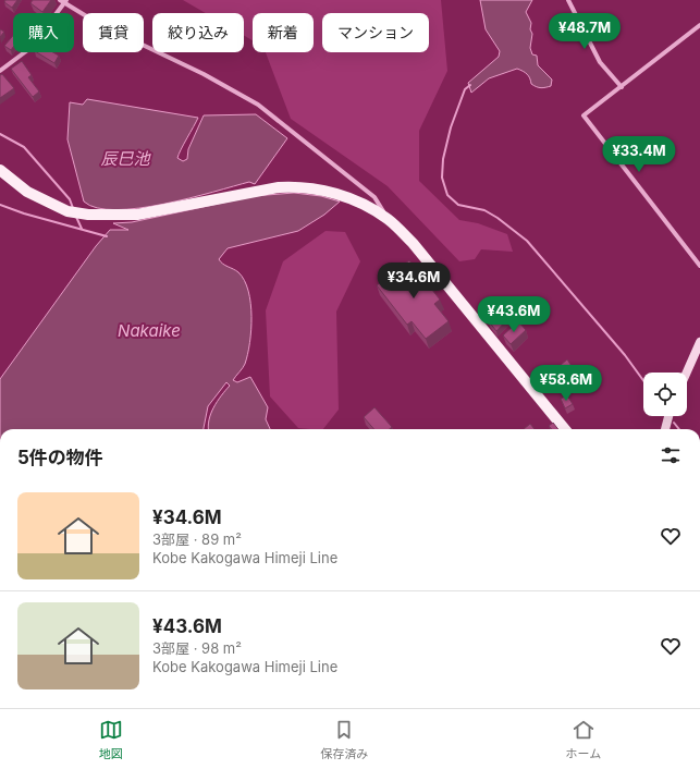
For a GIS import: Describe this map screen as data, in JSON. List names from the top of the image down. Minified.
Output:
{"water":["辰巳池","Nakaike"],"page":{"price":["¥48.7M","¥33.4M","¥34.6M","¥43.6M","¥58.6M"],"chip":["購入","賃貸","絞り込み","新着","マンション"],"heading":"5件の物件","list":[{"name":"¥34.6M","note":"3部屋 · 89 m² · Kobe Kakogawa Himeji Line"},{"name":"¥43.6M","note":"3部屋 · 98 m² · Kobe Kakogawa Himeji Line"}],"tabs":["地図","保存済み","ホーム"]}}
